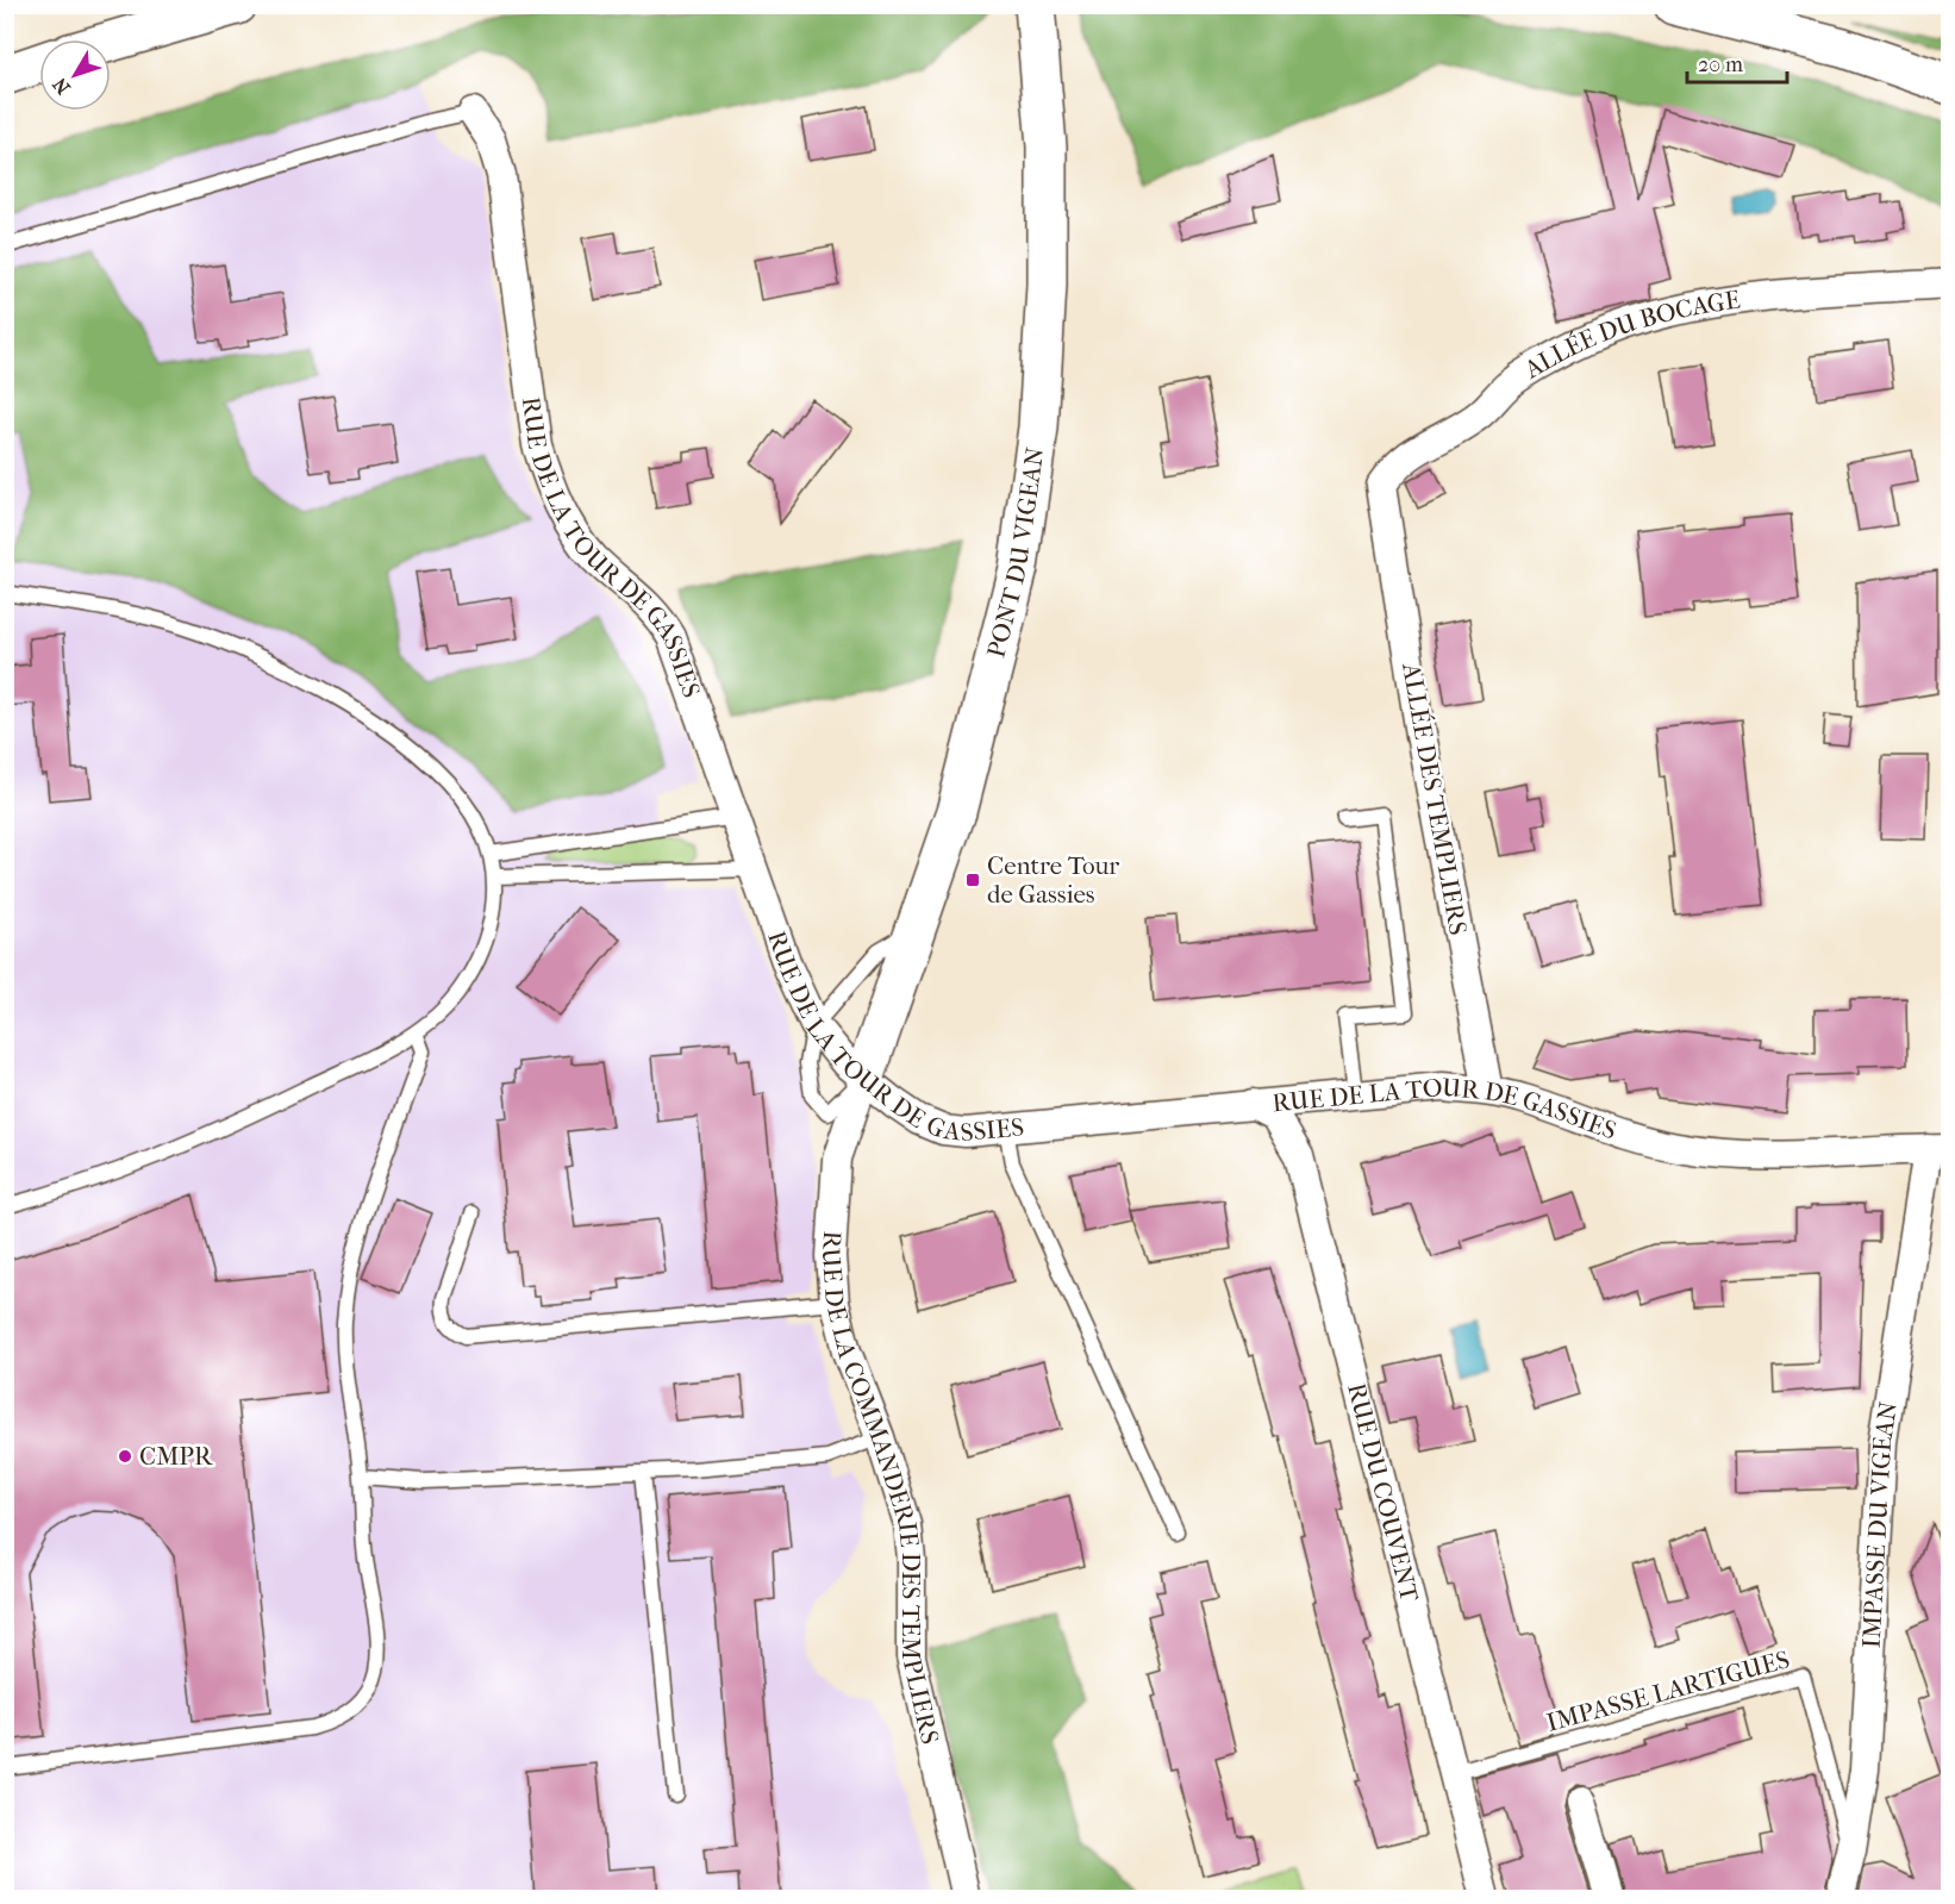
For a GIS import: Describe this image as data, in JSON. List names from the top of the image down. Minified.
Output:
{"streets":{"main road":["PONT DU VIGEAN"],"street":["ALLÉE DU BOCAGE","RUE DE LA TOUR DE GASSIES","ALLÉE DES TEMPLIERS","RUE DE LA COMMANDERIE DES TEMPLIERS","RUE DU COUVENT","IMPASSE DU VIGEAN"],"lane":["IMPASSE LARTIGUES"]},"crossings":[["ALLÉE DU BOCAGE","ALLÉE DES TEMPLIERS"],["RUE DE LA TOUR DE GASSIES","PONT DU VIGEAN"],["RUE DE LA TOUR DE GASSIES","ALLÉE DES TEMPLIERS"],["RUE DE LA TOUR DE GASSIES","RUE DE LA COMMANDERIE DES TEMPLIERS"],["RUE DE LA TOUR DE GASSIES","RUE DU COUVENT"],["RUE DE LA TOUR DE GASSIES","IMPASSE DU VIGEAN"],["PONT DU VIGEAN","RUE DE LA COMMANDERIE DES TEMPLIERS"],["RUE DU COUVENT","IMPASSE LARTIGUES"],["IMPASSE DU VIGEAN","IMPASSE LARTIGUES"]],"places":{"transit":["Centre Tour de Gassies"],"other":["CMPR"]},"scale_bar":"20 m","north":"bottom left"}
